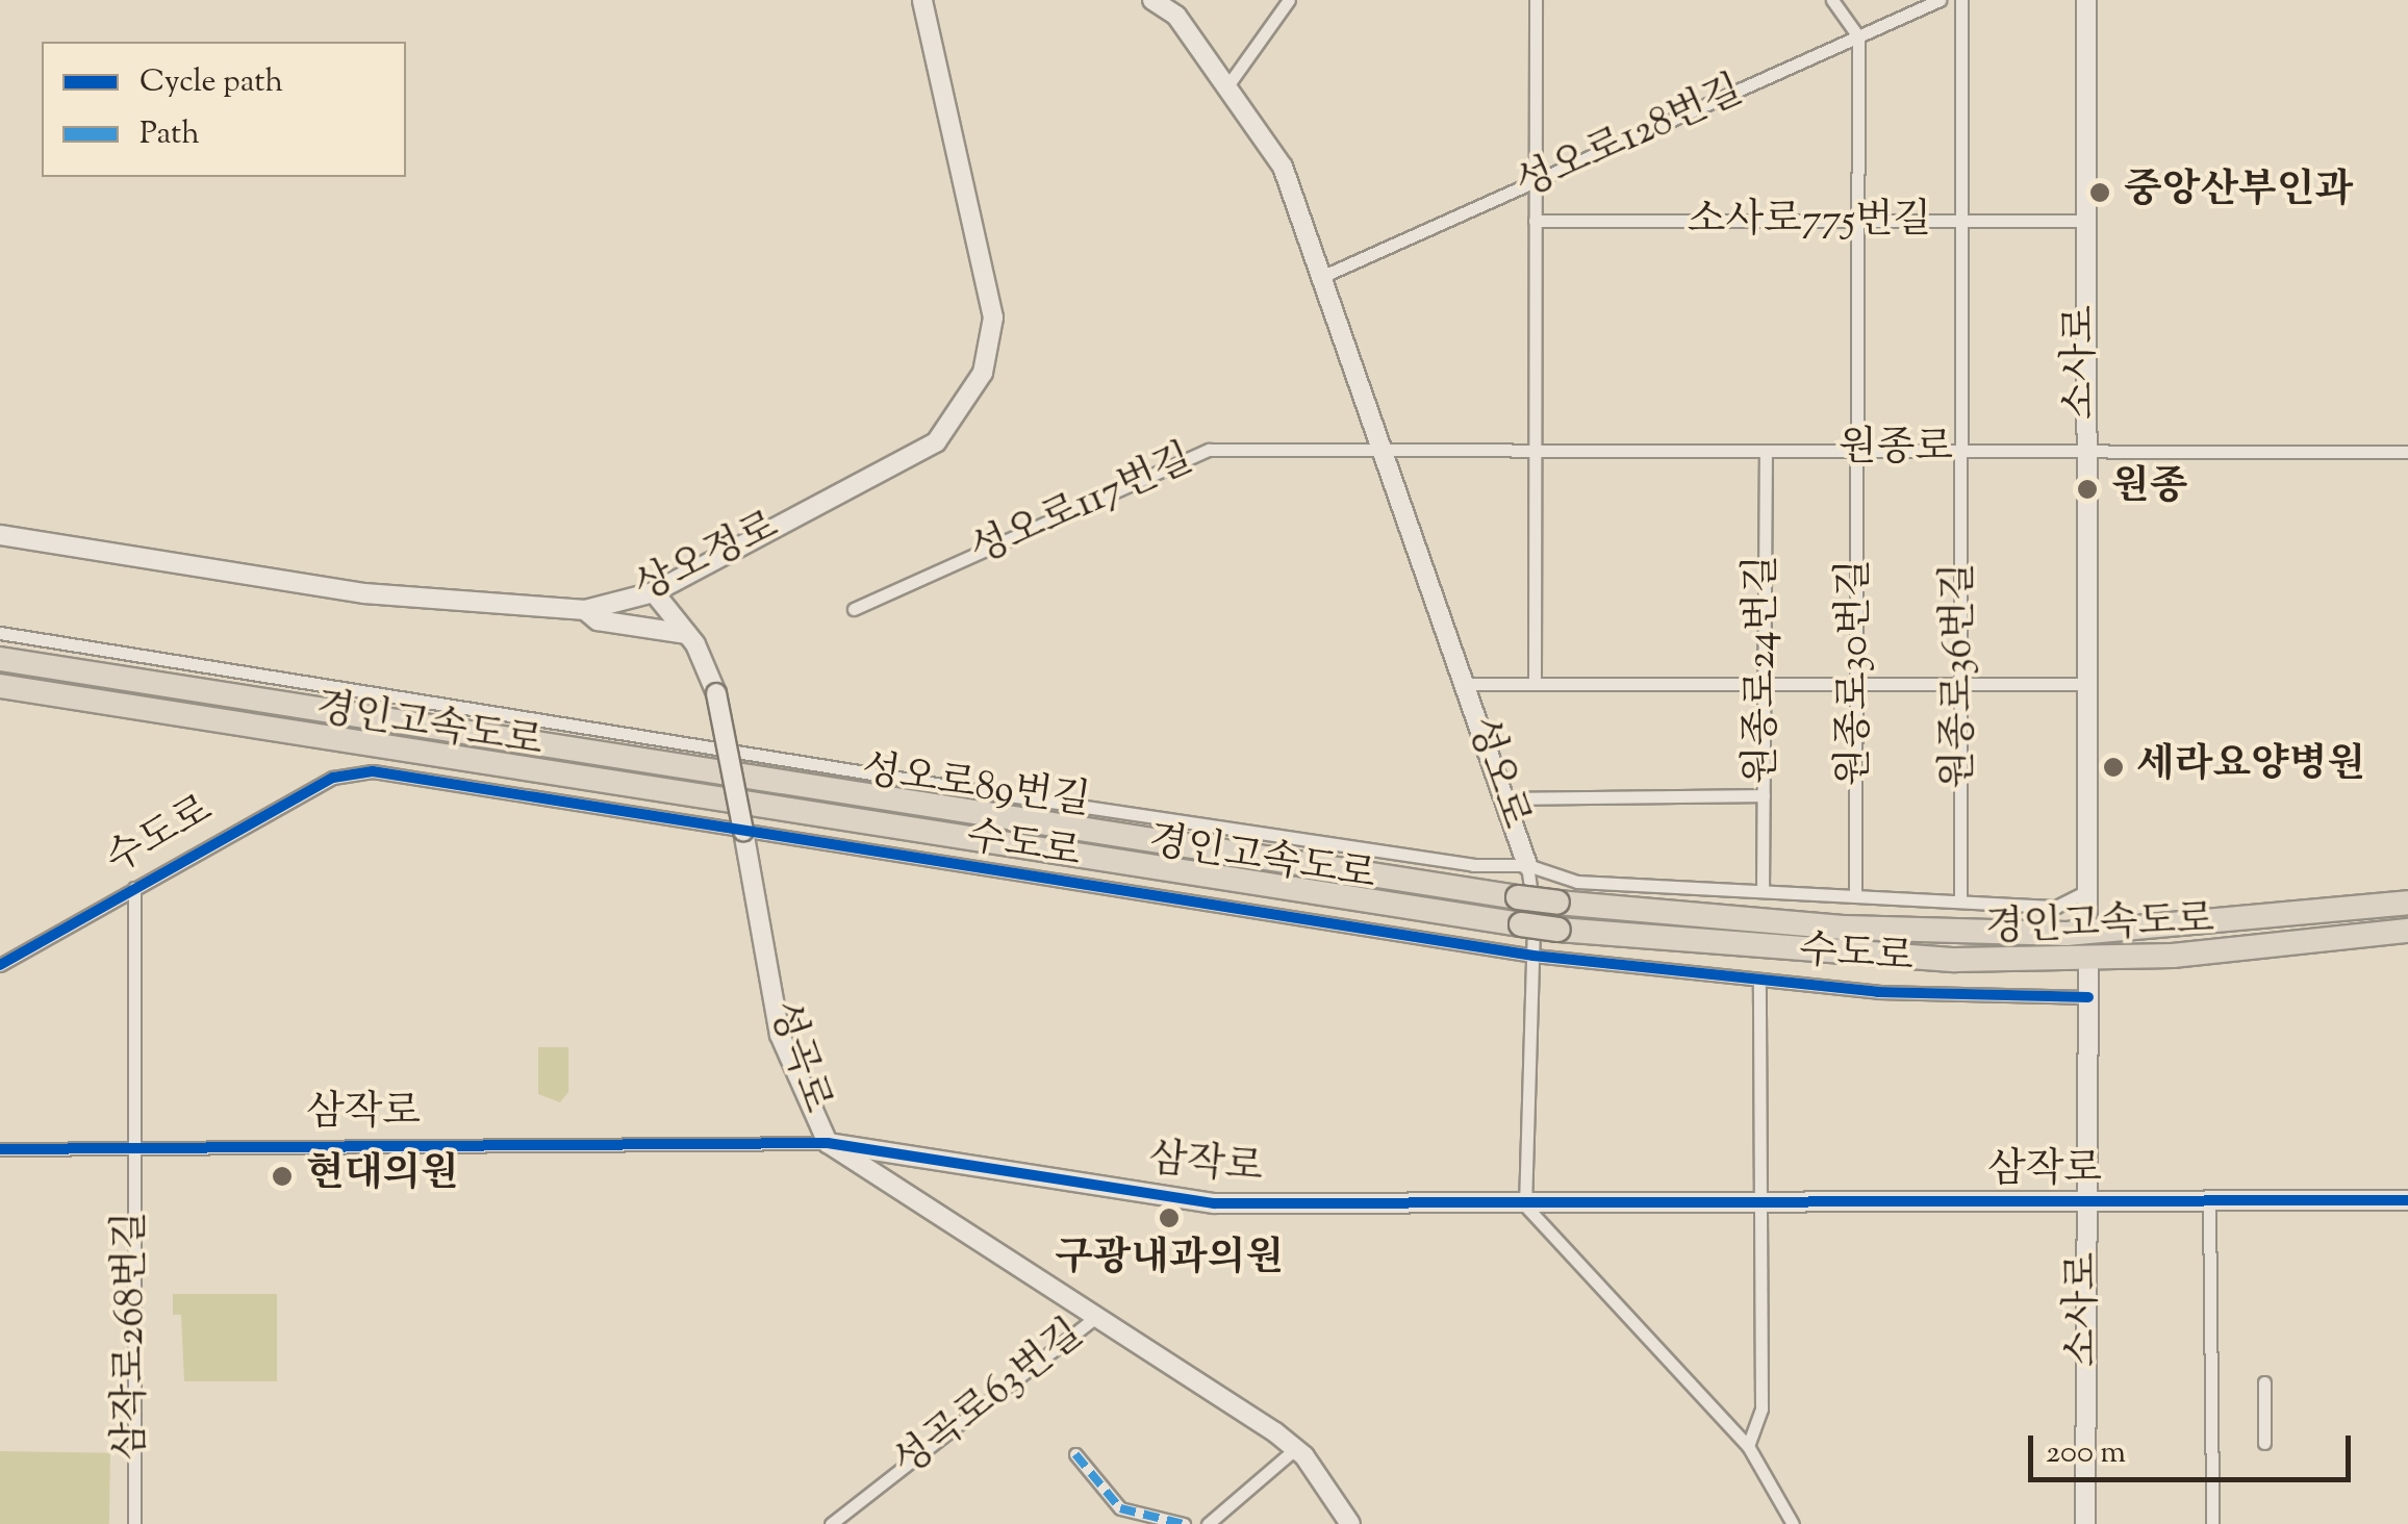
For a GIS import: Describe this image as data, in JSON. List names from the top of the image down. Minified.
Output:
{"streets":{"highway":["경인고속도로"],"street":["성오로128번길","소사로775번길","소사로","원종로","성오로117번길","상오정로","원종로24번길","원종로30번길","원종로36번길","성오로","성오로89번길","수도로","성곡로","삼작로","삼작로268번길","성곡로63번길"]},"crossings":[["성오로128번길","원종로30번길"],["성오로128번길","성오로"],["소사로775번길","소사로"],["소사로775번길","원종로30번길"],["소사로775번길","원종로36번길"],["소사로","원종로"],["소사로","성오로89번길"],["소사로","수도로"],["소사로","삼작로"],["원종로","성오로117번길"],["원종로","원종로24번길"],["원종로","원종로30번길"],["원종로","원종로36번길"],["원종로","성오로"],["성오로117번길","성오로"],["상오정로","성곡로"],["원종로24번길","성오로89번길"],["원종로30번길","성오로89번길"],["원종로36번길","성오로89번길"],["성오로","성오로89번길"],["성오로","수도로"],["성오로","삼작로"],["수도로","성곡로"],["수도로","삼작로268번길"],["성곡로","삼작로"],["성곡로","성곡로63번길"],["삼작로","삼작로268번길"]],"places":["중앙산부인과","원종","세라요양병원","현대의원","구광내과의원"],"legend":["Cycle path","Path"],"scale_bar":"200 m"}
